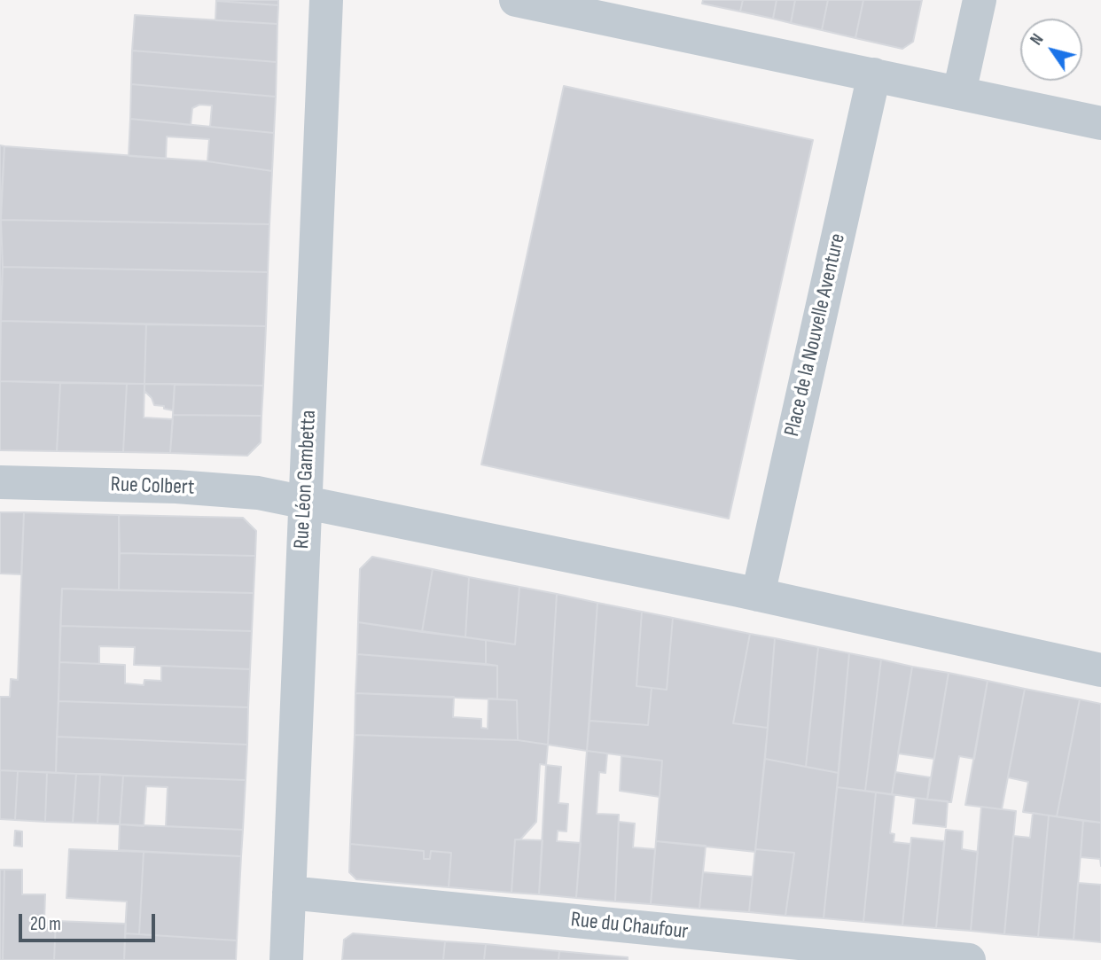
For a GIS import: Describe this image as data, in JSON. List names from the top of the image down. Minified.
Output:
{"streets":{"street":["Place de la Nouvelle Aventure","Rue Léon Gambetta","Rue Colbert","Rue du Chaufour"]},"crossings":[["Rue Léon Gambetta","Rue Colbert"],["Rue Léon Gambetta","Rue du Chaufour"]],"scale_bar":"20 m","north":"top left"}
